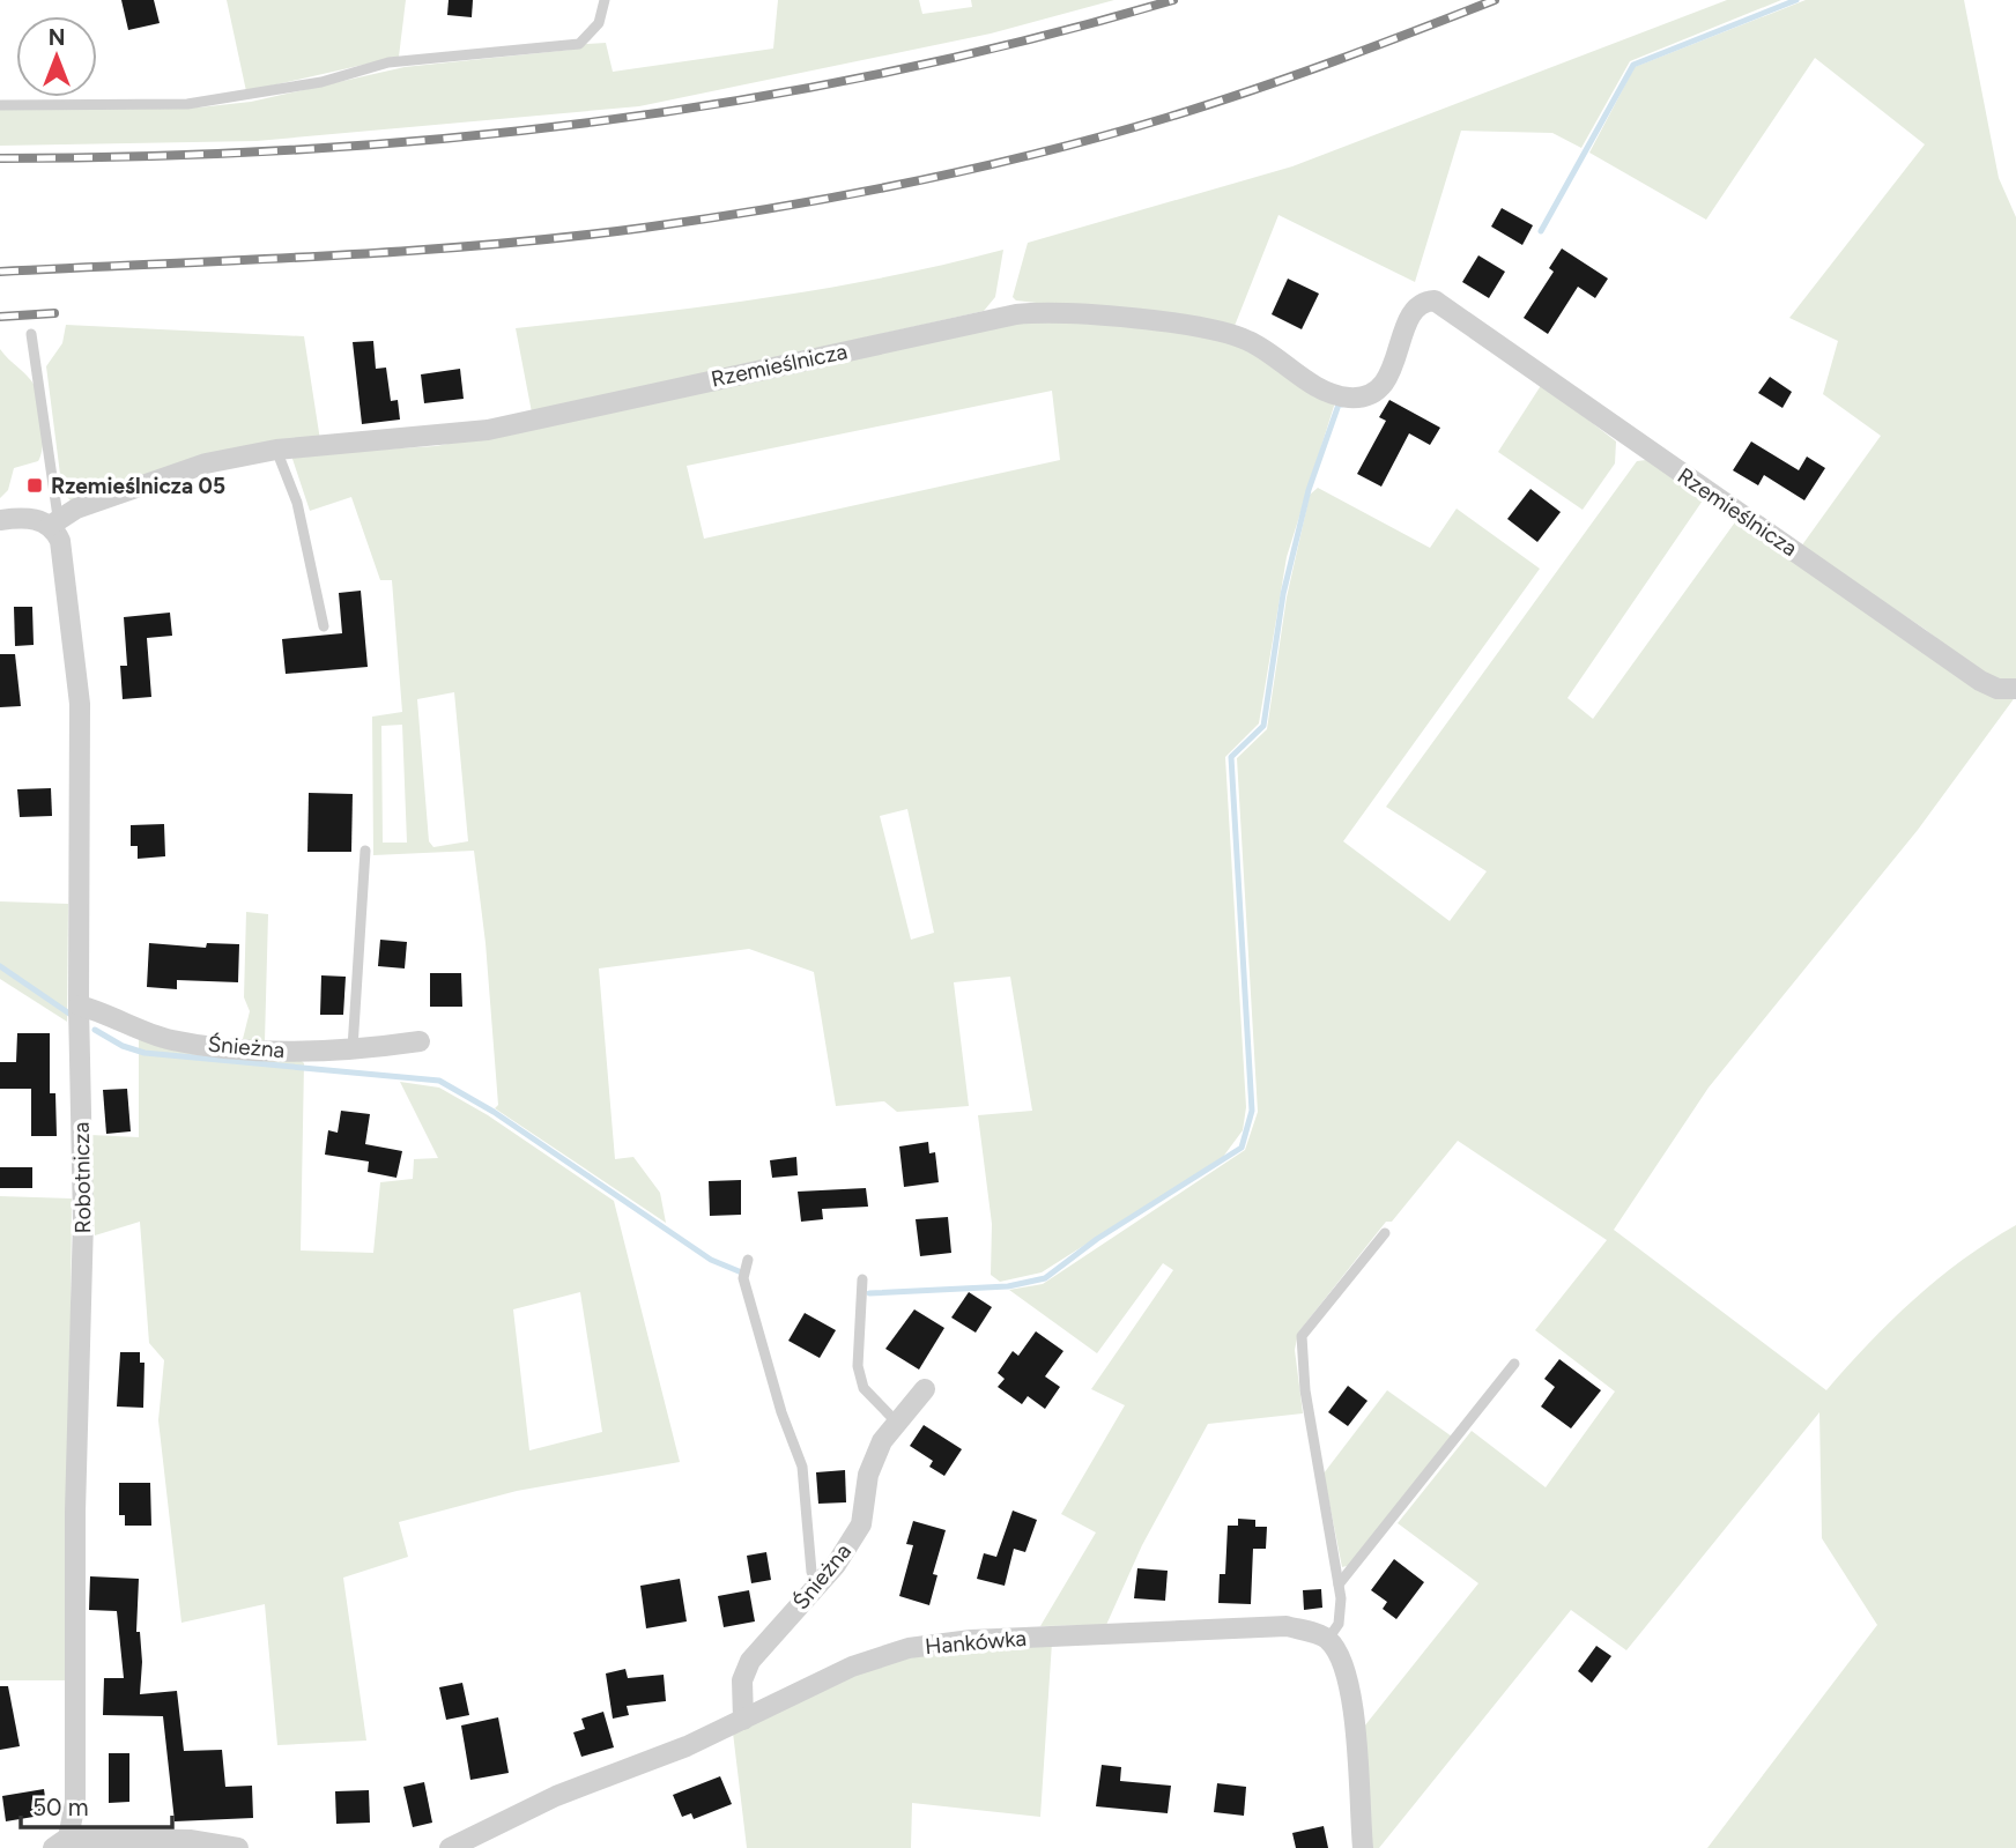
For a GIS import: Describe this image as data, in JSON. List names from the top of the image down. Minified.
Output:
{"streets":{"street":["Rzemieślnicza","Śnieżna","Robotnicza","Hankówka"]},"crossings":[["Rzemieślnicza","Robotnicza"],["Śnieżna","Robotnicza"],["Śnieżna","Hankówka"]],"places":{"transit":["Rzemieślnicza 05"]},"scale_bar":"50 m","north":"top"}
